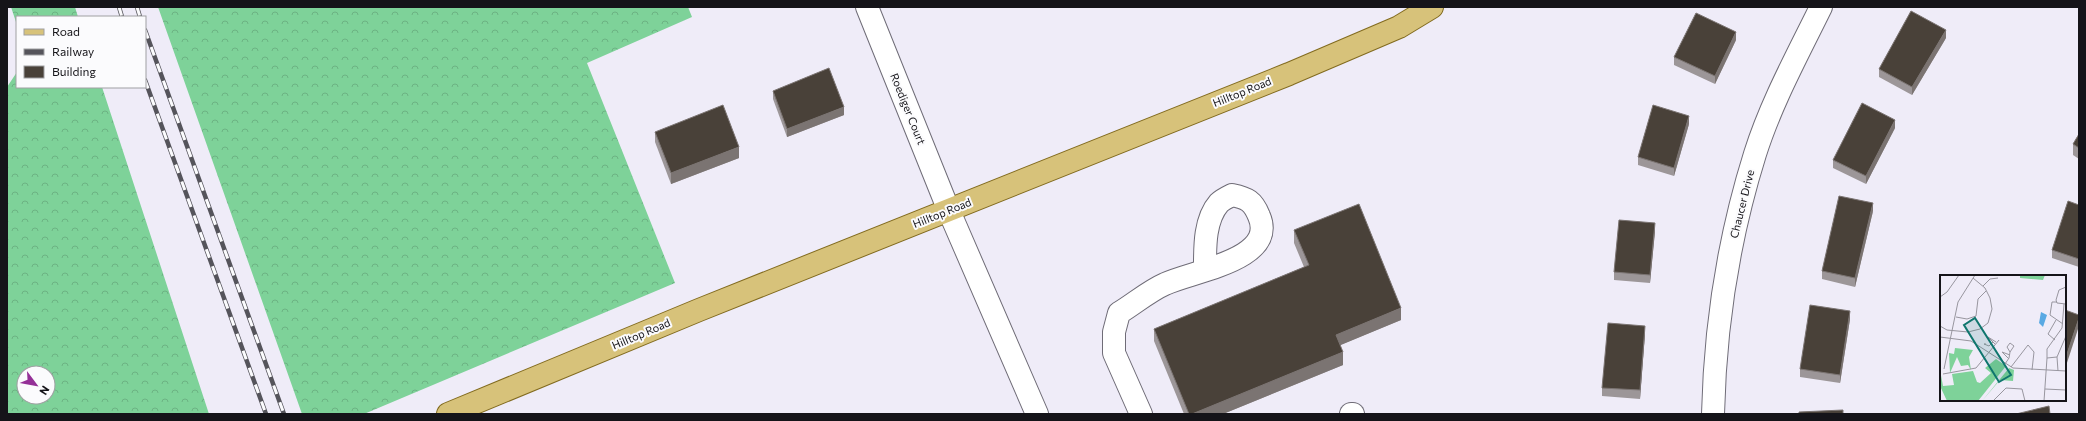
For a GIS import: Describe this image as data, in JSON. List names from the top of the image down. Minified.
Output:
{"streets":{"main road":["Hilltop Road"],"street":["Roediger Court","Chaucer Drive"]},"crossings":[["Hilltop Road","Roediger Court"]],"legend":["Road","Railway","Building"],"north":"bottom right"}
